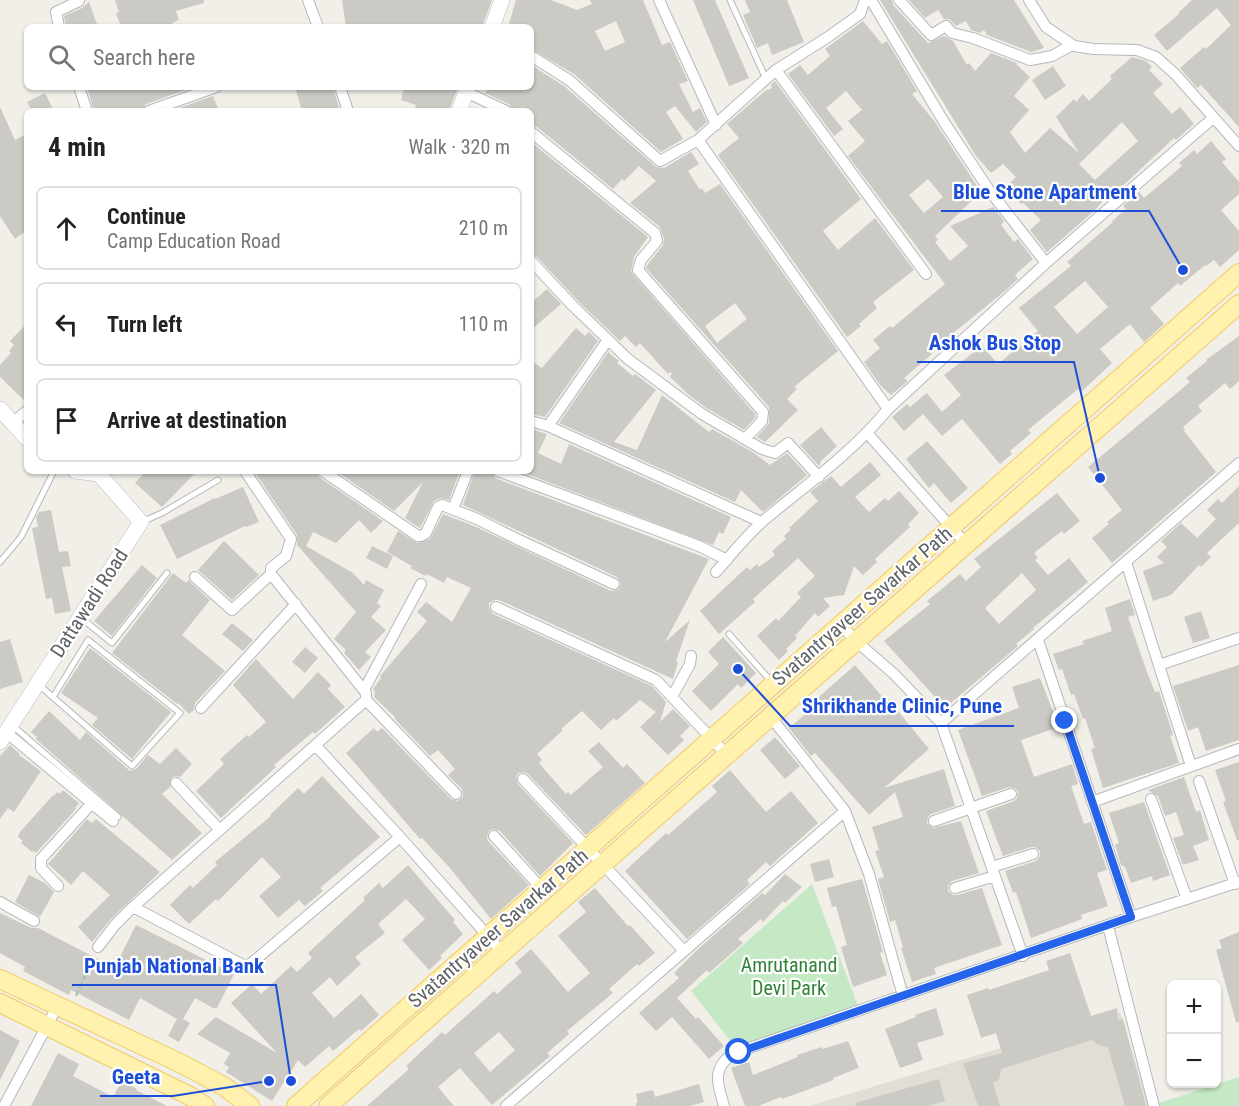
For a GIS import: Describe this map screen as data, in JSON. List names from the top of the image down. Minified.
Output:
{"streets":{"main road":["Svatantryaveer Savarkar Path"],"street":["Dattawadi Road"]},"parks":["Amrutanand Devi Park"],"places":["Blue Stone Apartment","Ashok Bus Stop","Shrikhande Clinic, Pune","Geeta","Punjab National Bank"],"page":{"search":"Search here","heading":["4 min","Walk · 320 m"],"list":[["Continue","Camp Education Road","210 m"],["Turn left","110 m"],"Arrive at destination"],"map_buttons":["+","−"]}}
